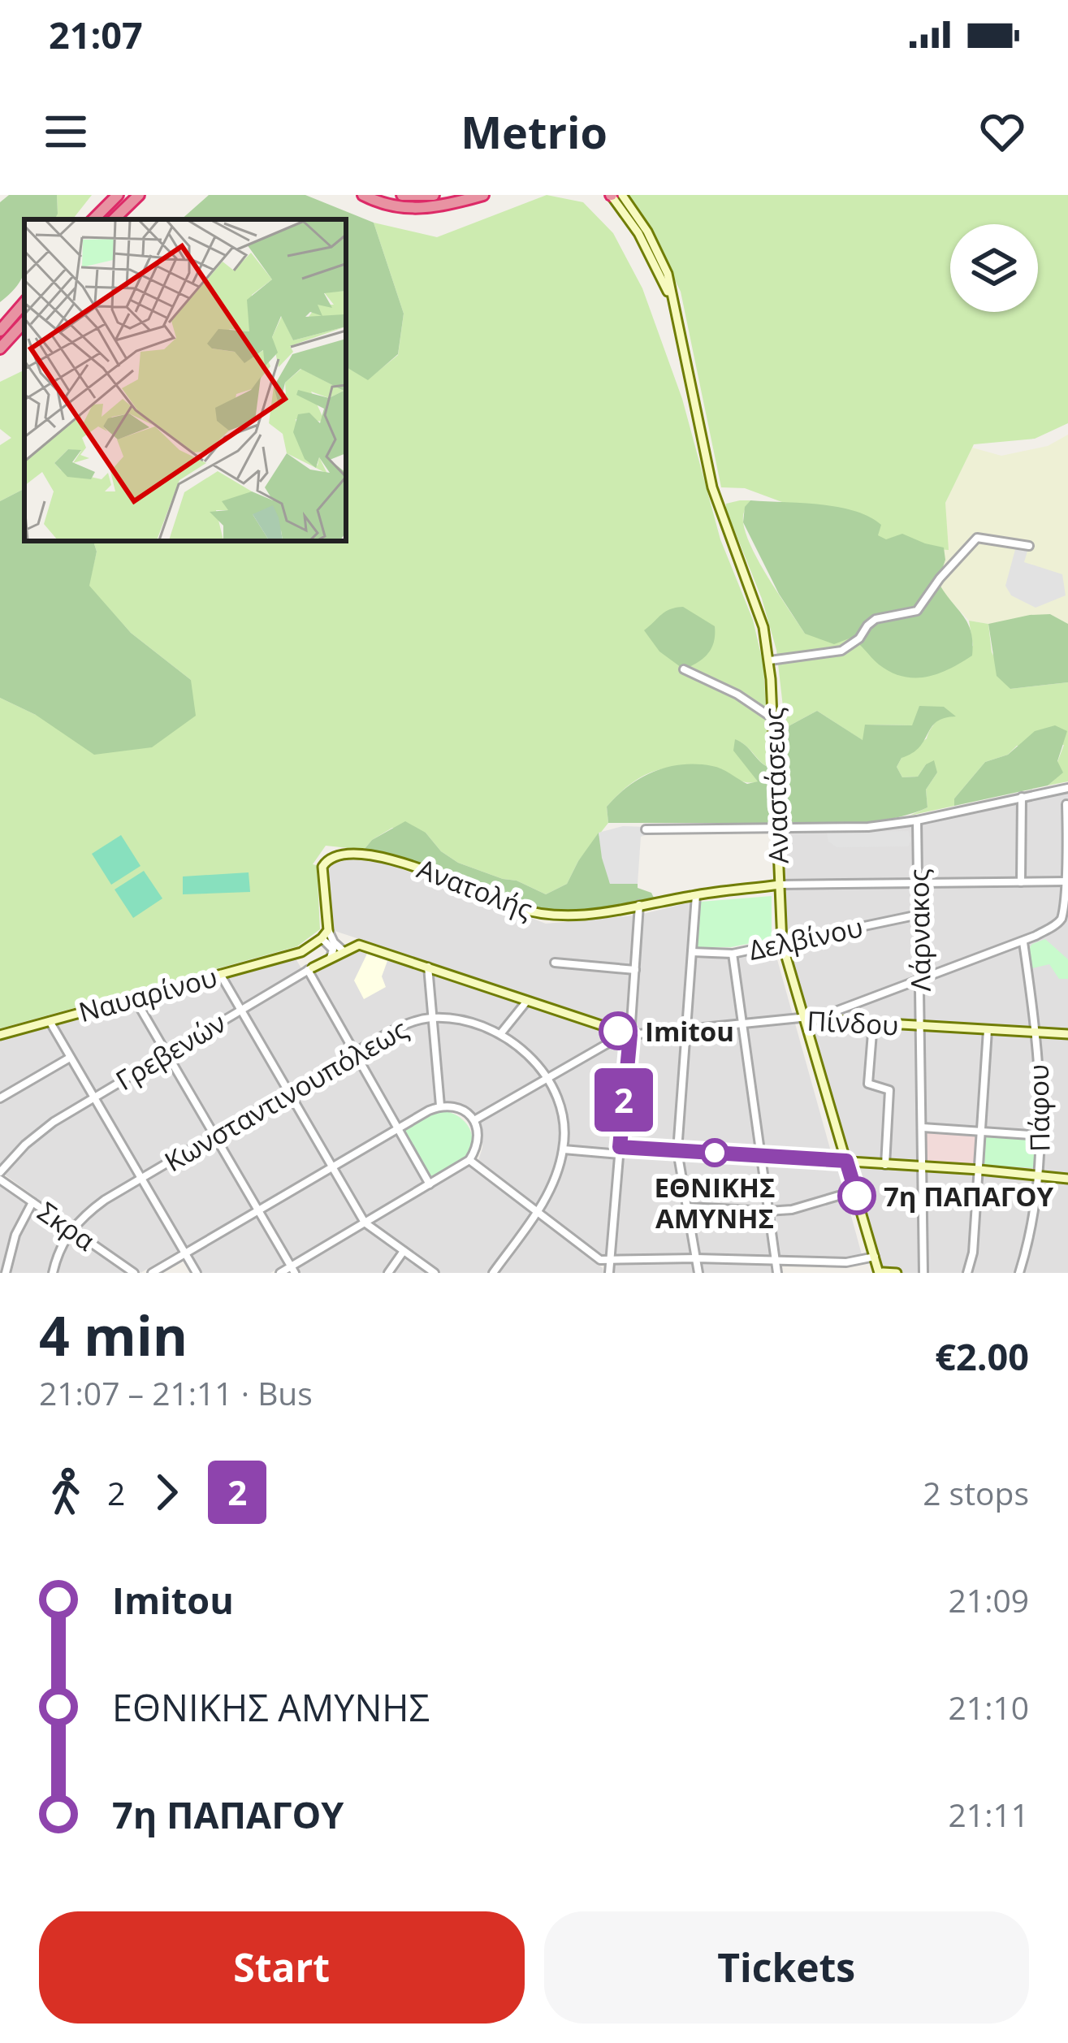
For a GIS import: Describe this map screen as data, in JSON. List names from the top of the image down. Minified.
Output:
{"streets":{"street":["Αναστάσεως","Ανατολής","Λάρνακος","Δελβίνου","Ναυαρίνου","Πίνδου","Γρεβενών","Κωνσταντινουπόλεως","Πάφου","Σκρα"]},"crossings":[["Αναστάσεως","Ανατολής"],["Αναστάσεως","Δελβίνου"],["Αναστάσεως","Πίνδου"],["Ανατολής","Ναυαρίνου"],["Ανατολής","Γρεβενών"],["Λάρνακος","Δελβίνου"],["Λάρνακος","Πίνδου"],["Πίνδου","Κωνσταντινουπόλεως"],["Πίνδου","Πάφου"],["Γρεβενών","Σκρα"],["Κωνσταντινουπόλεως","Σκρα"]],"places":["Imitou","ΕΘΝΙΚΗΣ ΑΜΥΝΗΣ","7η ΠΑΠΑΓΟΥ"],"lines":["bus line 2"],"page":{"status":"21:07","header":"Metrio","on_map":"2","heading":["4 min","21:07 – 21:11 · Bus","€2.00"],"legs":["2","2","2 stops"],"list":[{"name":"Imitou","value":"21:09"},{"name":"ΕΘΝΙΚΗΣ ΑΜΥΝΗΣ","value":"21:10"},{"name":"7η ΠΑΠΑΓΟΥ","value":"21:11"}],"buttons":["Start","Tickets"]}}
